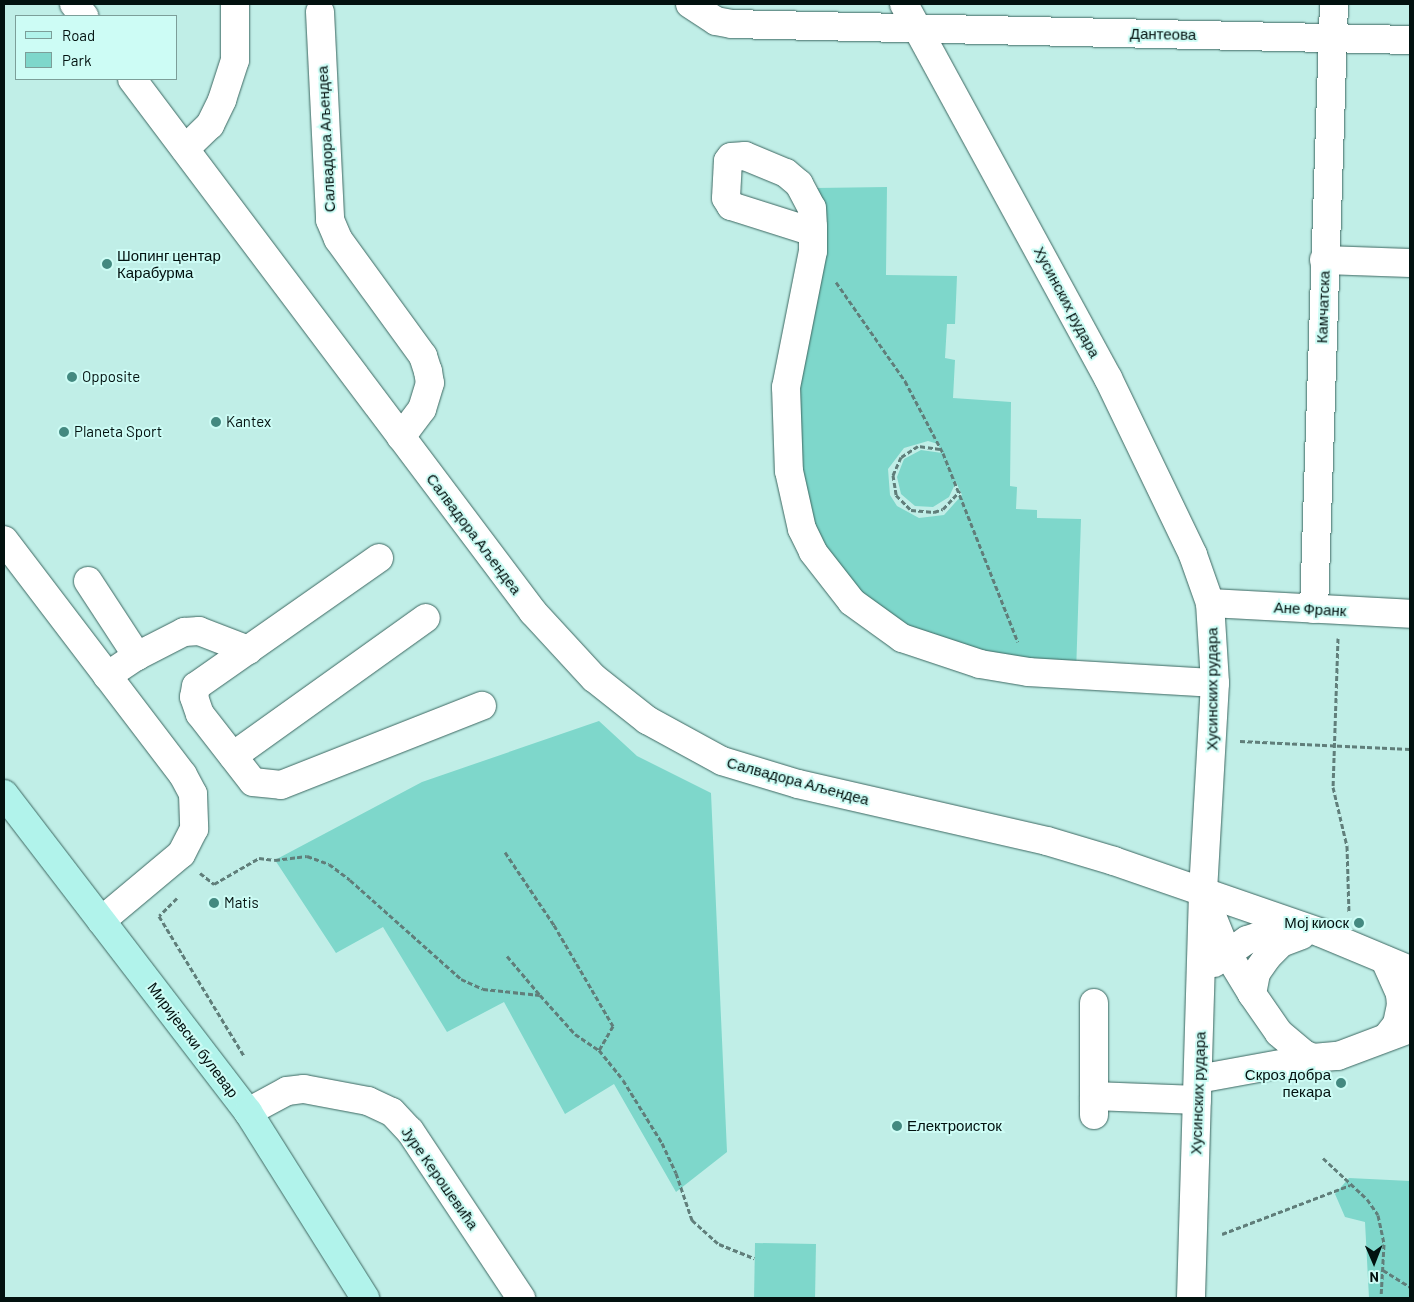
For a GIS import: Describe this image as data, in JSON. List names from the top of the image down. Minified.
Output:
{"streets":{"main road":["Миријевски булевар"],"street":["Дантеова","Салвадора Аљендеа","Хусинских рудара","Камчатска","Ане Франк","Јуре Керошевића"]},"crossings":[["Дантеова","Хусинских рудара"],["Дантеова","Камчатска"],["Салвадора Аљендеа","Хусинских рудара"],["Хусинских рудара","Ане Франк"],["Камчатска","Ане Франк"],["Миријевски булевар","Јуре Керошевића"]],"places":["Шопинг центар Карабурма","Opposite","Kantex","Planeta Sport","Matis","Мој киоск","Скроз добра пекара","Електроисток"],"legend":["Road","Park"],"north":"bottom"}
